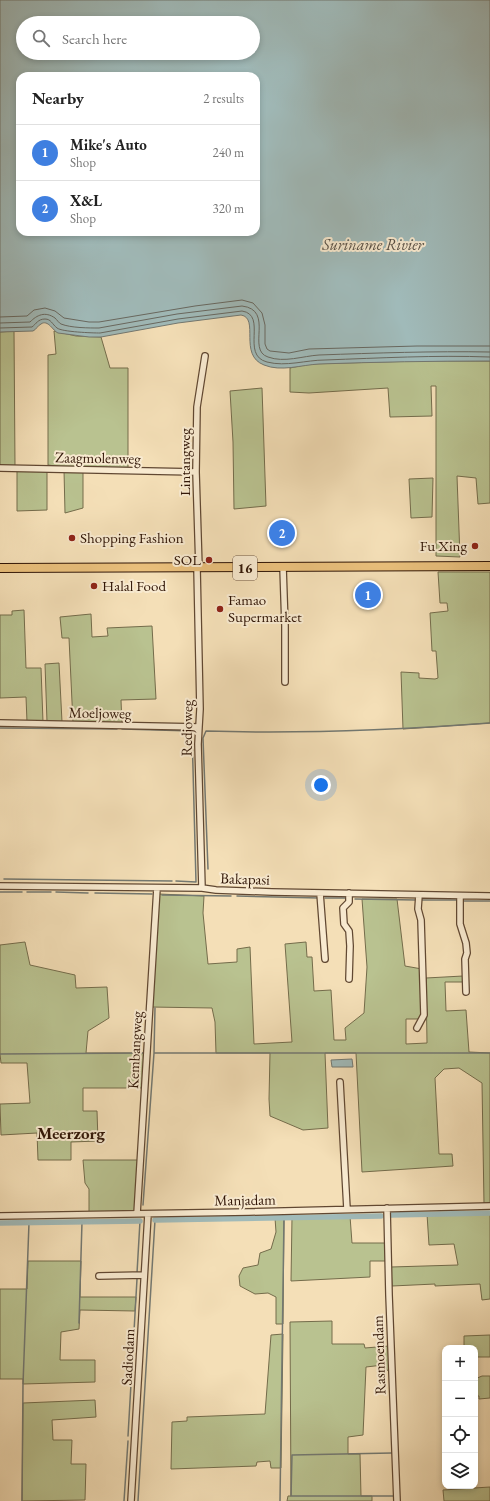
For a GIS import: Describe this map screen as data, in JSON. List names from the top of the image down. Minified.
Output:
{"streets":{"main road":["16"],"street":["Zaagmolenweg","Lintangweg","Moeljoweg","Redjoweg","Bakapasi","Kembangweg","Manjadam","Rasmoendam","Sadiodam"]},"crossings":[["Zaagmolenweg","Lintangweg"],["Lintangweg","16"],["Lintangweg","Redjoweg"],["16","Redjoweg"],["Moeljoweg","Redjoweg"],["Redjoweg","Bakapasi"],["Bakapasi","Kembangweg"],["Kembangweg","Manjadam"],["Manjadam","Rasmoendam"],["Manjadam","Sadiodam"]],"districts":["Meerzorg"],"water":["Suriname Rivier"],"places":["Shopping Fashion","Fu Xing","SOL","Halal Food","Famao Supermarket"],"page":{"search":"Search here","heading":["Nearby","2 results"],"list":[{"mark":"1","name":"Mike's Auto","note":"Shop","value":"240 m"},{"mark":"2","name":"X&L","note":"Shop","value":"320 m"}],"pins":["2","1"],"map_buttons":["+","−"]}}
